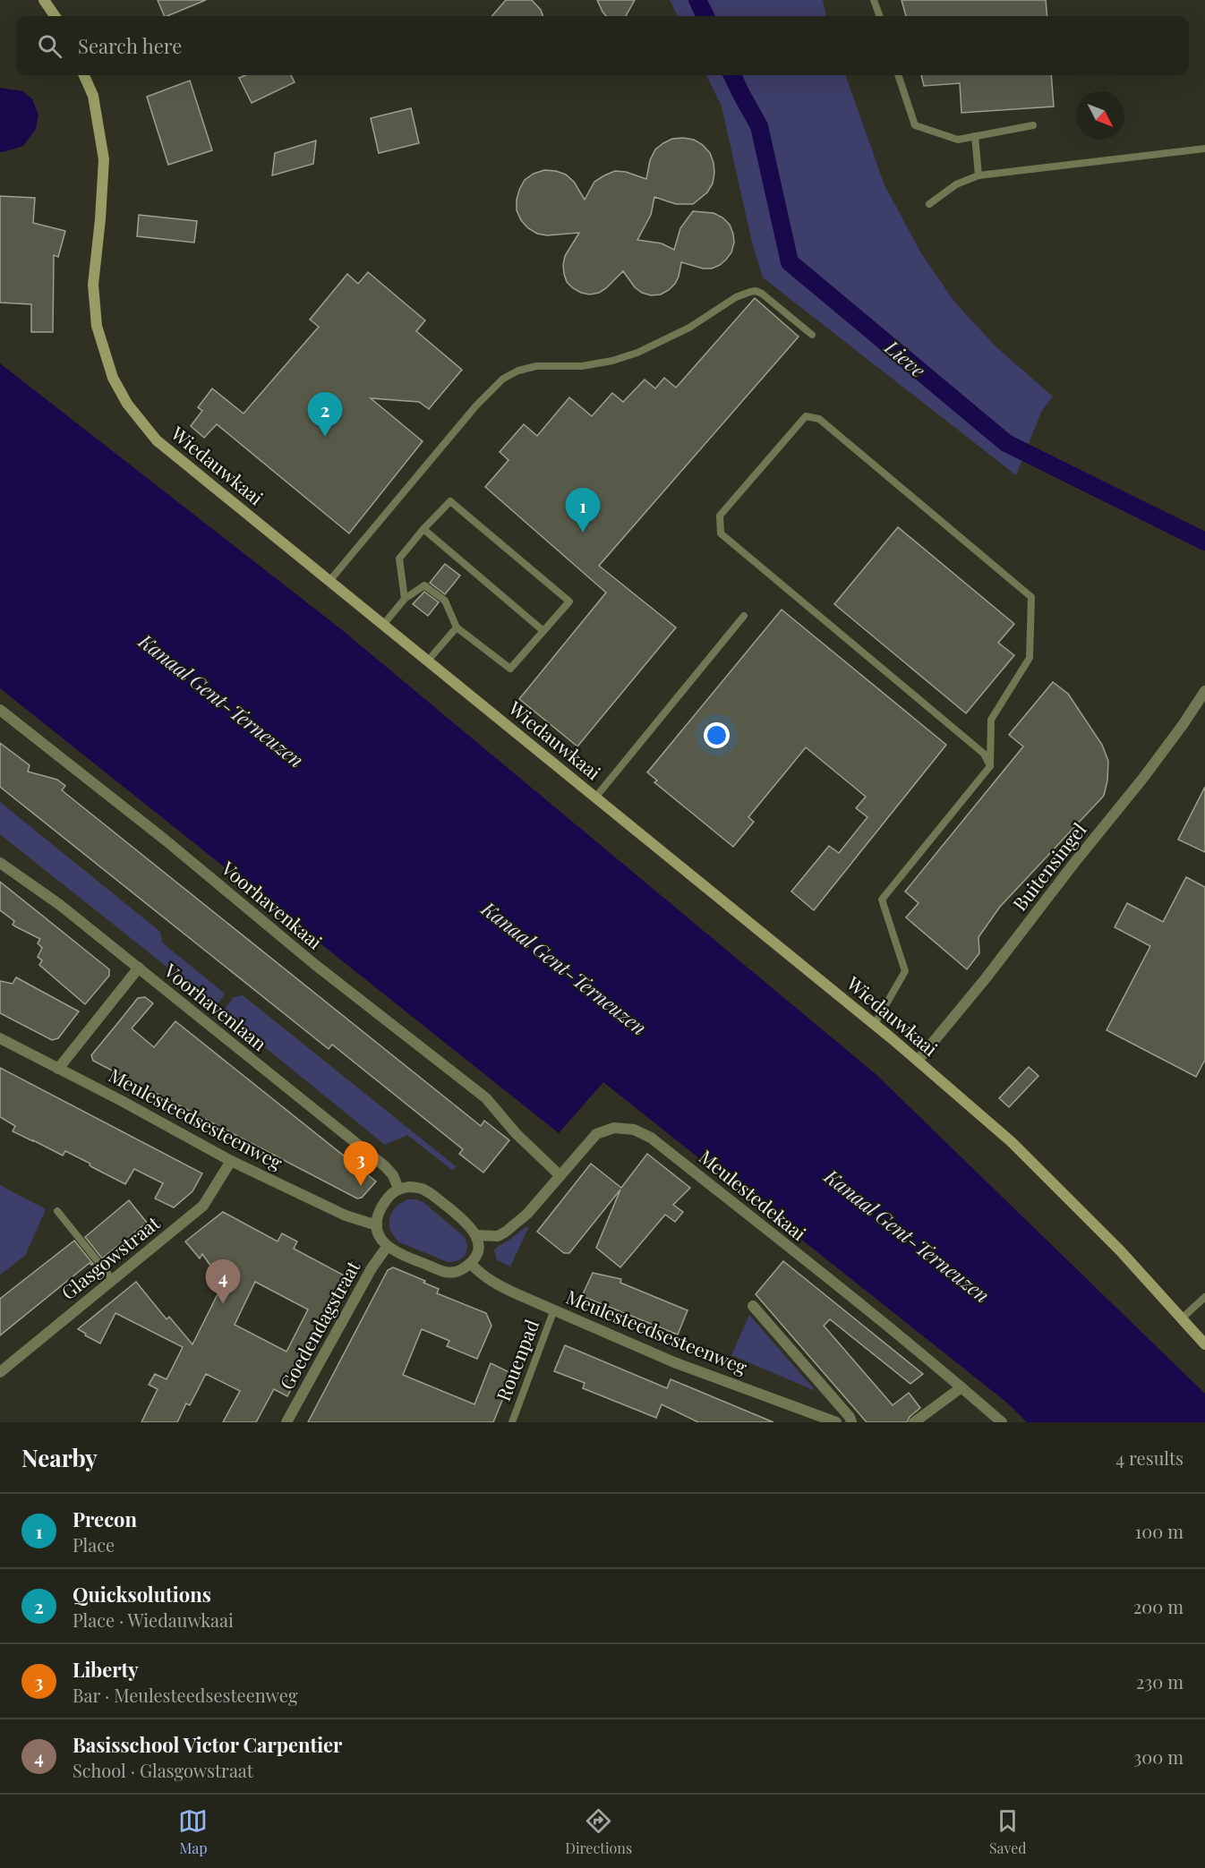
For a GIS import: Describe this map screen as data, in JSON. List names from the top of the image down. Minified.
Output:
{"streets":{"main road":["Wiedauwkaai"],"street":["Buitensingel","Voorhavenkaai","Voorhavenlaan","Meulesteedsesteenweg","Meulestedekaai","Glasgowstraat","Goedendagstraat"],"lane":["Rouenpad"]},"crossings":[["Wiedauwkaai","Buitensingel"],["Voorhavenkaai","Meulestedekaai"],["Voorhavenlaan","Meulesteedsesteenweg"],["Voorhavenlaan","Meulestedekaai"],["Voorhavenlaan","Goedendagstraat"],["Meulesteedsesteenweg","Meulestedekaai"],["Meulesteedsesteenweg","Glasgowstraat"],["Meulesteedsesteenweg","Goedendagstraat"],["Meulesteedsesteenweg","Rouenpad"],["Meulestedekaai","Goedendagstraat"]],"water":["Lieve","Kanaal Gent-Terneuzen"],"north":"bottom right","page":{"search":"Search here","pins":["2","1","3","4"],"heading":["Nearby","4 results"],"list":[{"mark":"1","name":"Precon","note":"Place","value":"100 m"},{"mark":"2","name":"Quicksolutions","note":"Place · Wiedauwkaai","value":"200 m"},{"mark":"3","name":"Liberty","note":"Bar · Meulesteedsesteenweg","value":"230 m"},{"mark":"4","name":"Basisschool Victor Carpentier","note":"School · Glasgowstraat","value":"300 m"}],"nav":["Map","Directions","Saved"]}}
